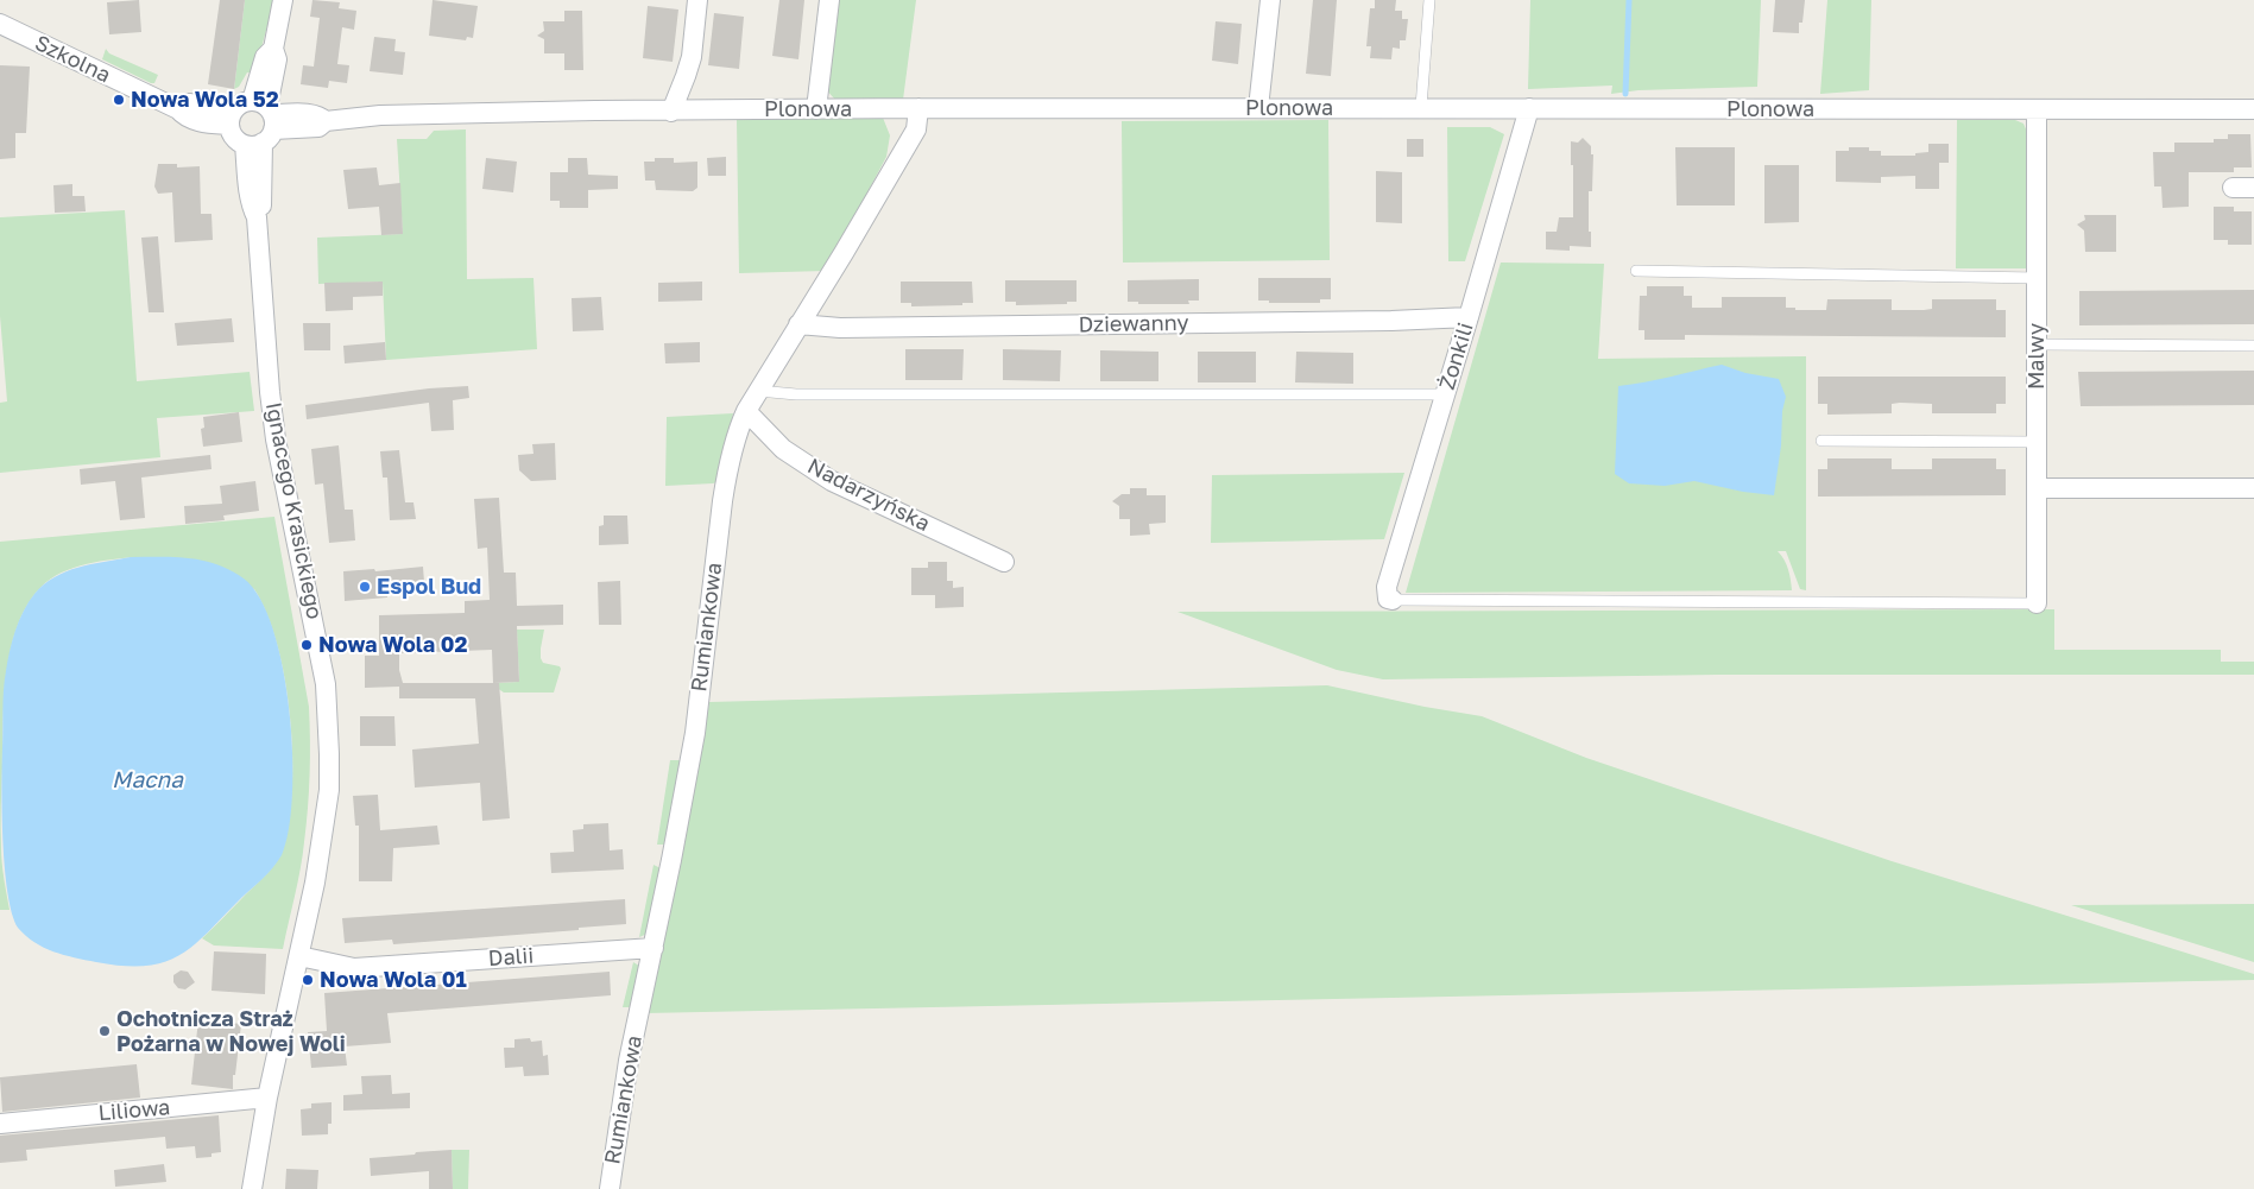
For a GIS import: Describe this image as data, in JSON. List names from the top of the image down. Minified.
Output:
{"streets":{"street":["Szkolna","Plonowa","Dziewanny","Żonkili","Malwy","Nadarzyńska","Ignacego Krasickiego","Rumiankowa","Dalii","Liliowa"]},"crossings":[["Plonowa","Żonkili"],["Plonowa","Malwy"],["Plonowa","Ignacego Krasickiego"],["Plonowa","Rumiankowa"],["Dziewanny","Żonkili"],["Dziewanny","Rumiankowa"],["Nadarzyńska","Rumiankowa"],["Ignacego Krasickiego","Dalii"],["Ignacego Krasickiego","Liliowa"],["Rumiankowa","Dalii"]],"water":["Macna"],"places":["Nowa Wola 52","Espol Bud","Nowa Wola 02","Nowa Wola 01","Ochotnicza Straż Pożarna w Nowej Woli"]}
